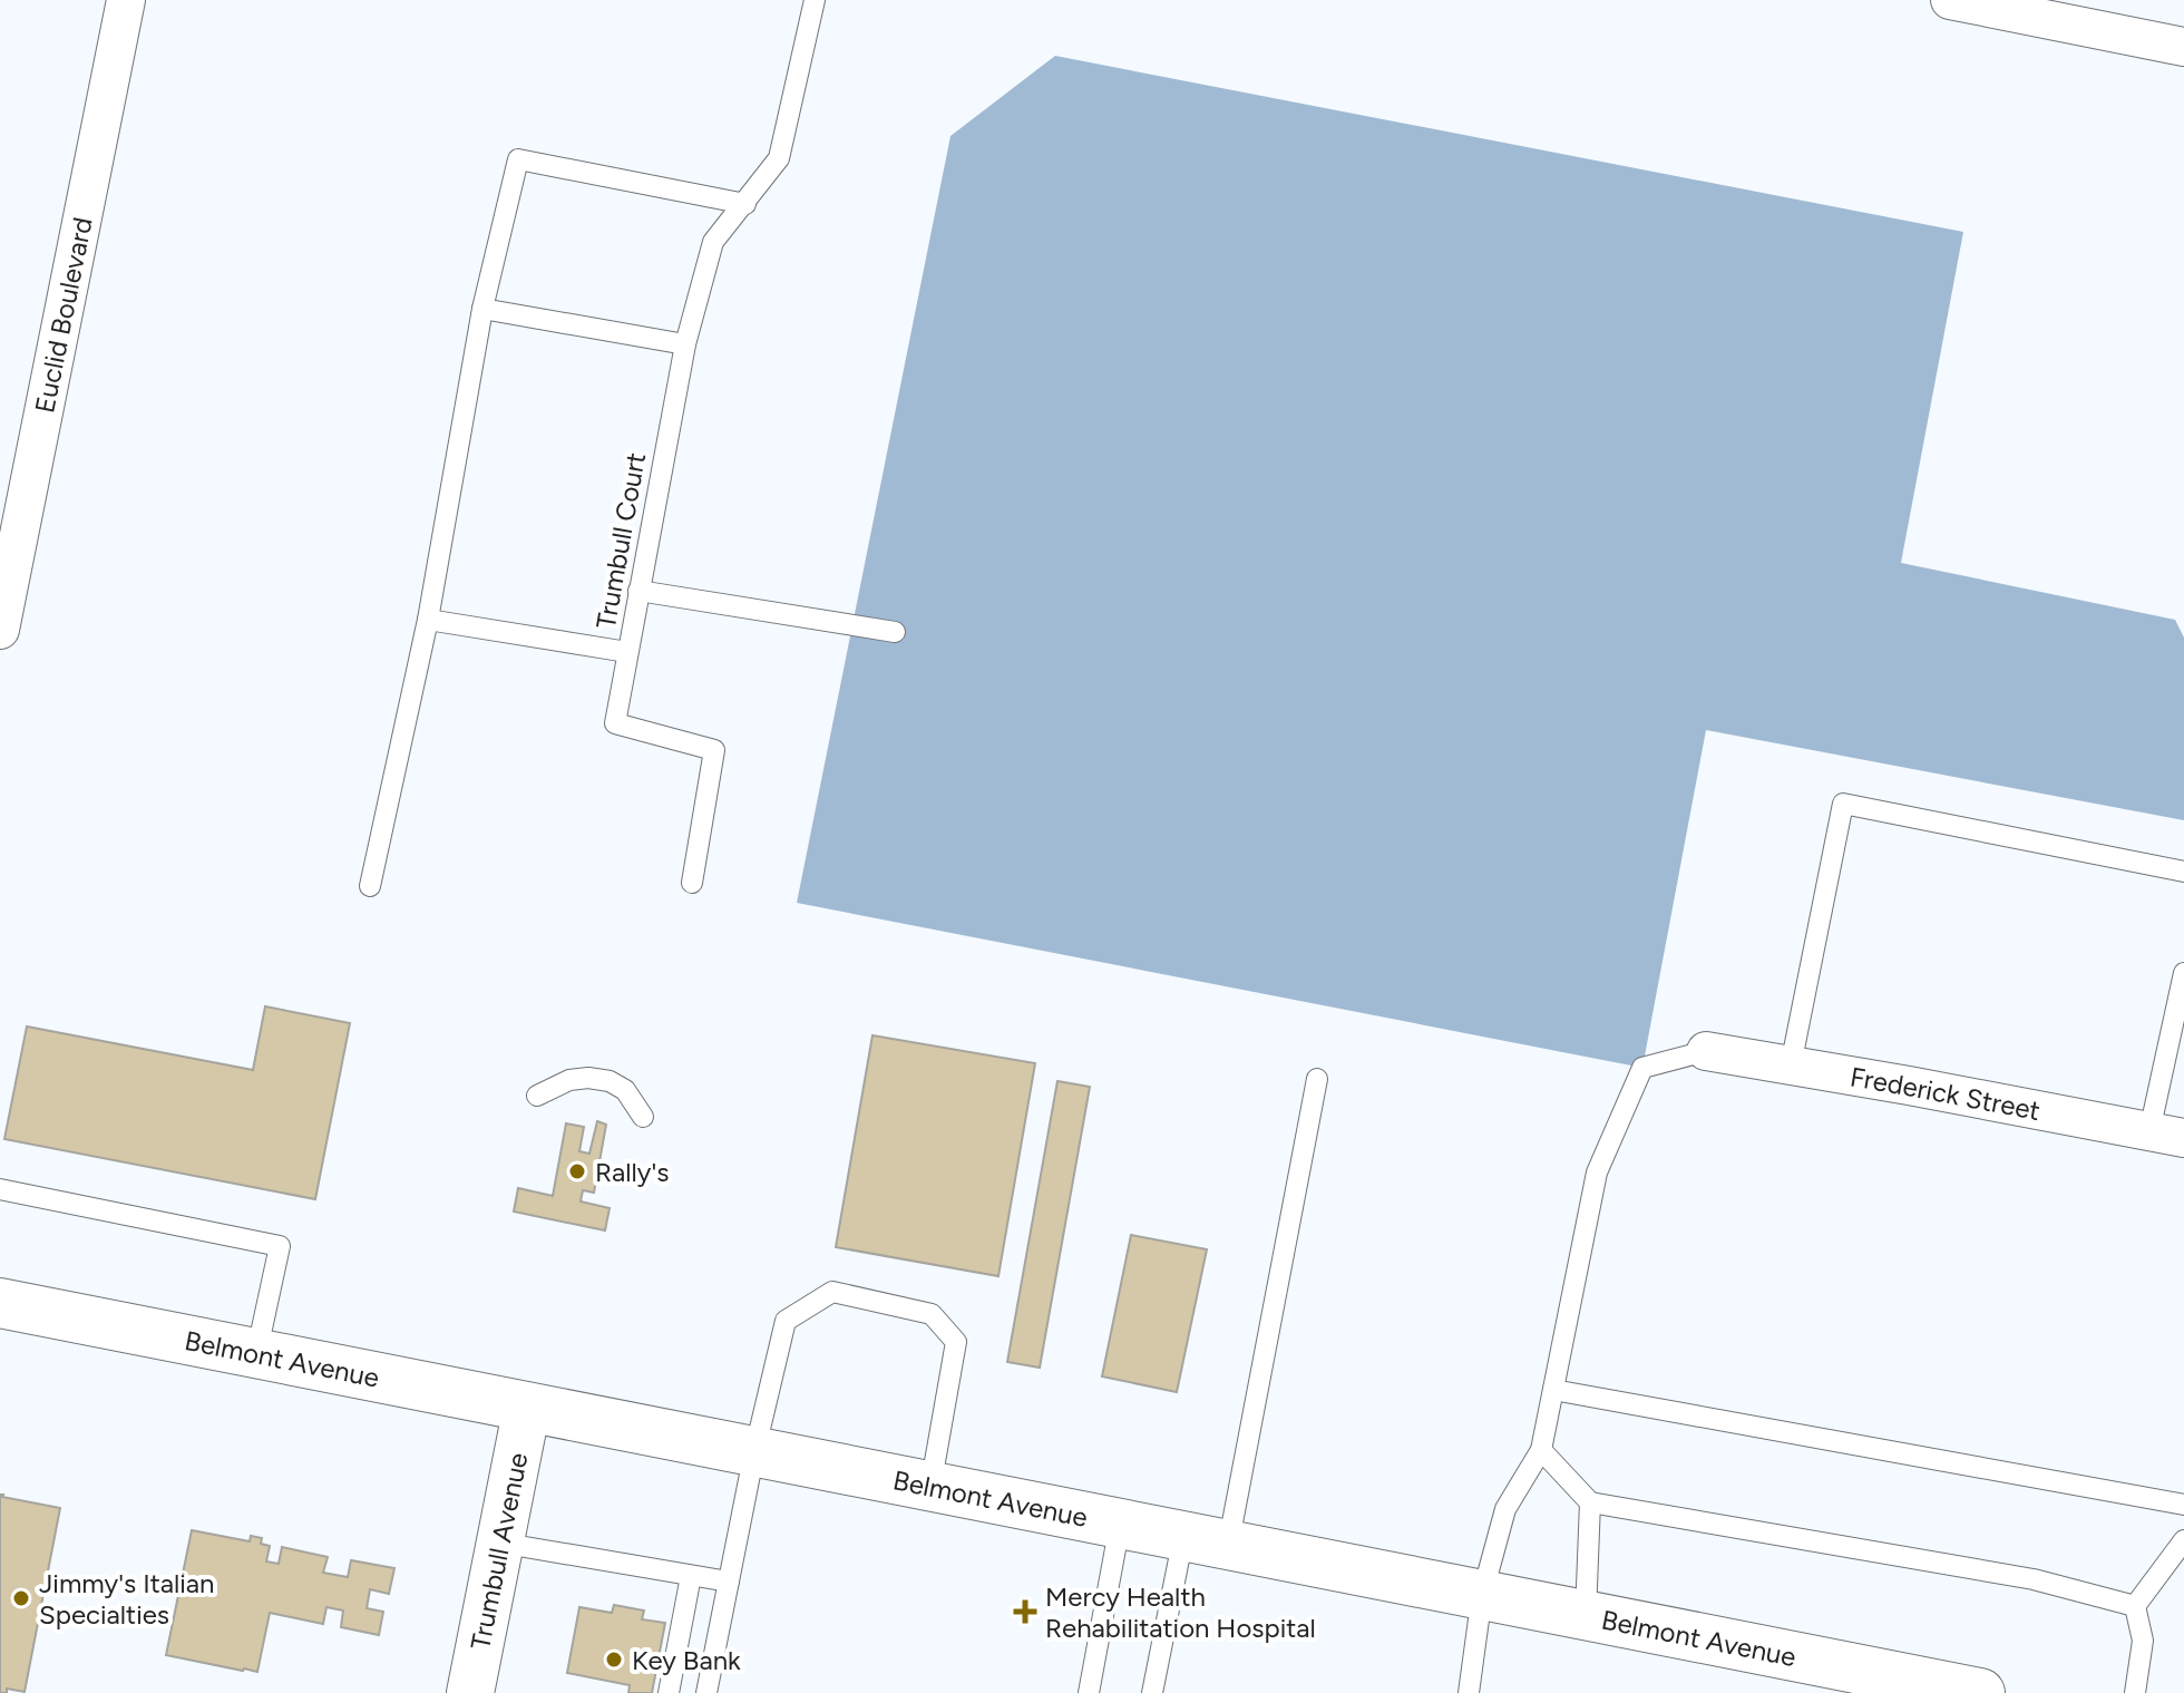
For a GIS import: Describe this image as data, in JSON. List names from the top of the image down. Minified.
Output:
{"streets":{"main road":["Belmont Avenue"],"street":["Euclid Boulevard","Frederick Street","Trumbull Avenue"],"lane":["Trumbull Court"]},"crossings":[["Belmont Avenue","Trumbull Avenue"]],"places":{"other":["Rally's","Jimmy's Italian Specialties","Key Bank"],"health":["Mercy Health Rehabilitation Hospital"]}}
